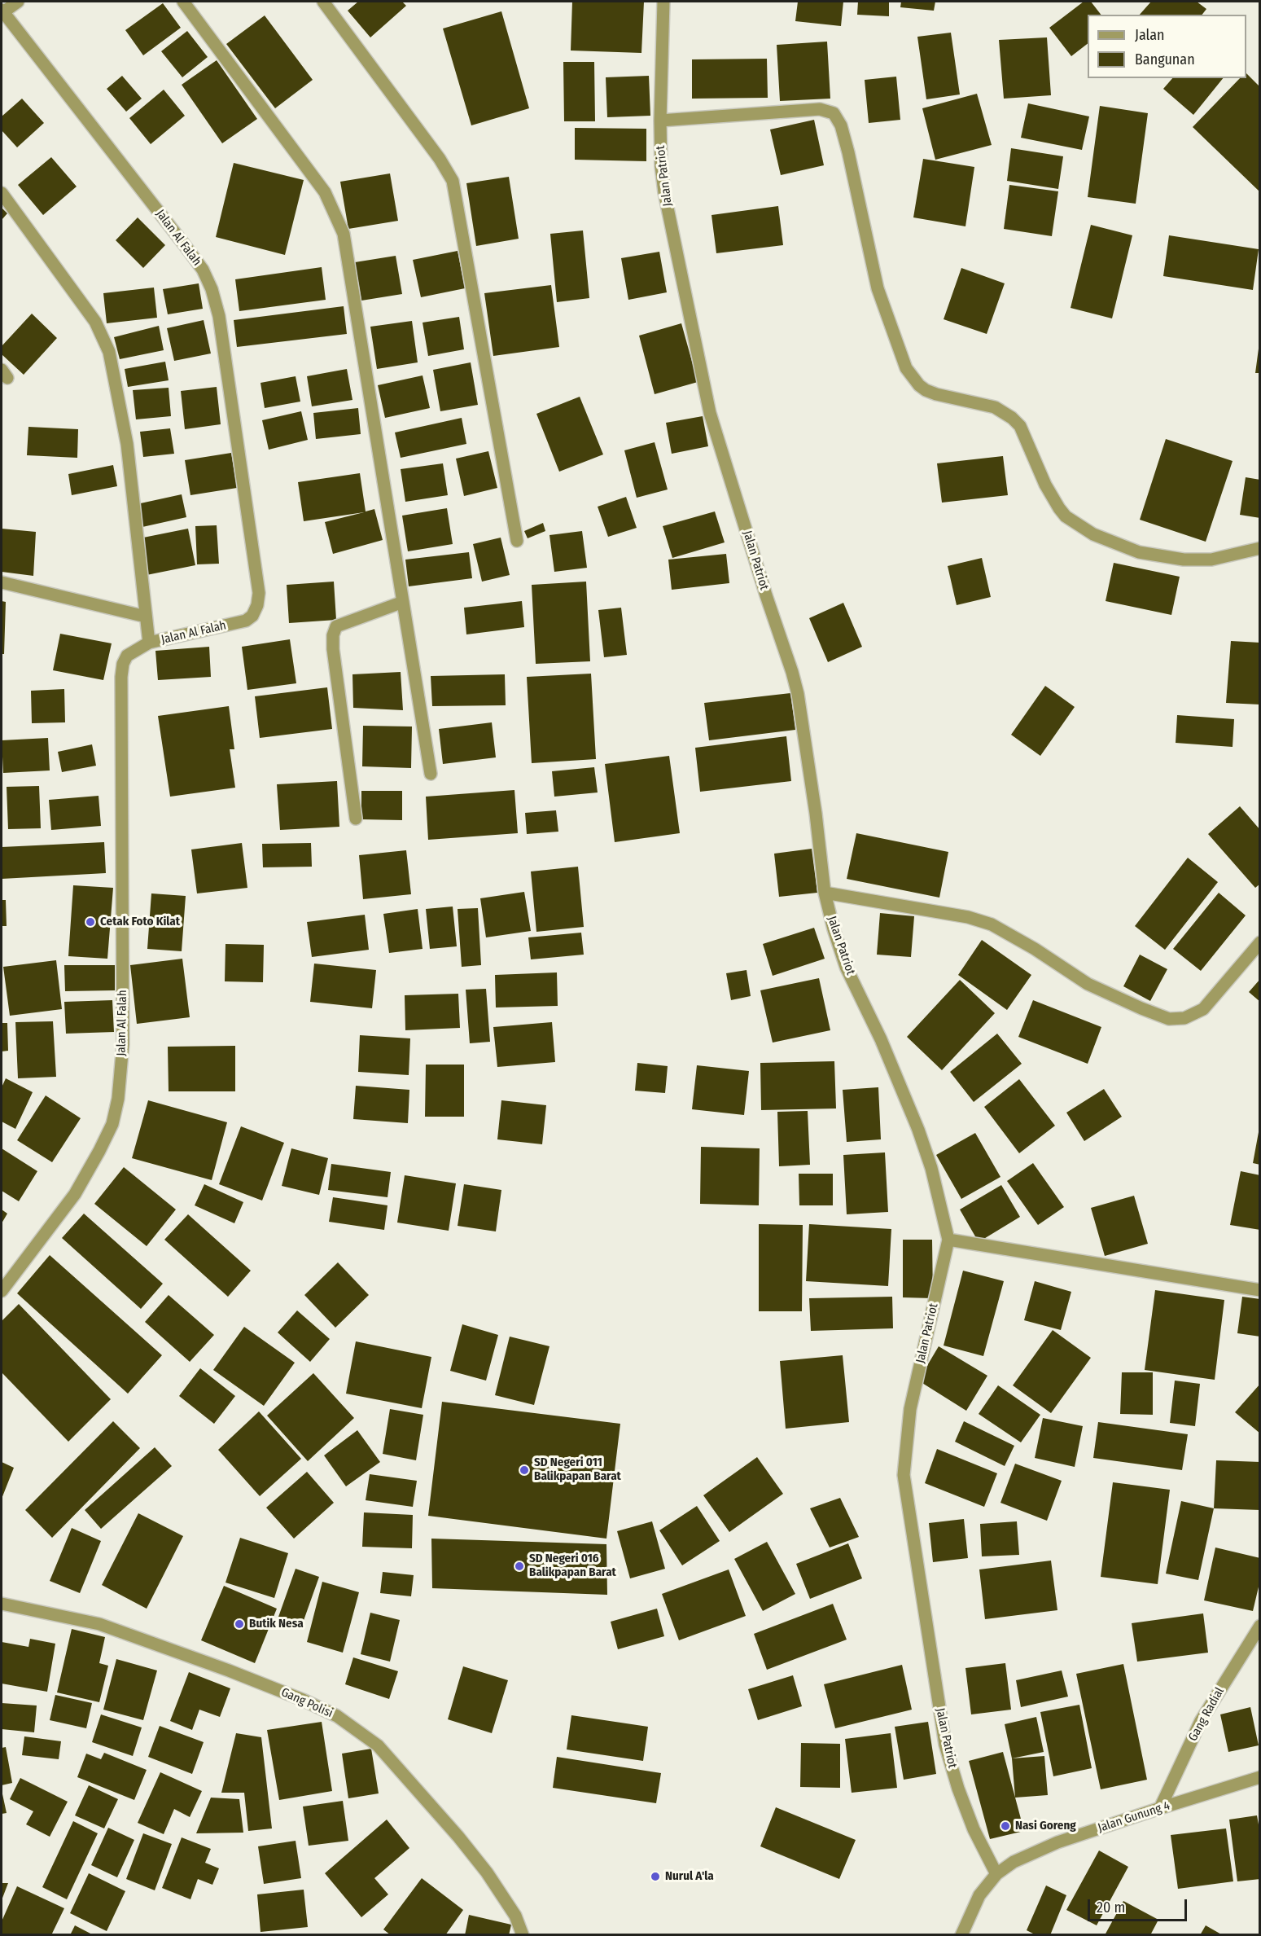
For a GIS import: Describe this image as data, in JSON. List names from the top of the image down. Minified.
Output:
{"streets":{"street":["Jalan Patriot","Jalan Al Falah","Gang Polisi","Gang Radial","Jalan Gunung 4"]},"crossings":[["Jalan Patriot","Jalan Gunung 4"],["Gang Radial","Jalan Gunung 4"]],"places":["Cetak Foto Kilat","SD Negeri 011 Balikpapan Barat","SD Negeri 016 Balikpapan Barat","Butik Nesa","Nasi Goreng","Nurul A'la"],"legend":["Jalan","Bangunan"],"scale_bar":"20 m"}
